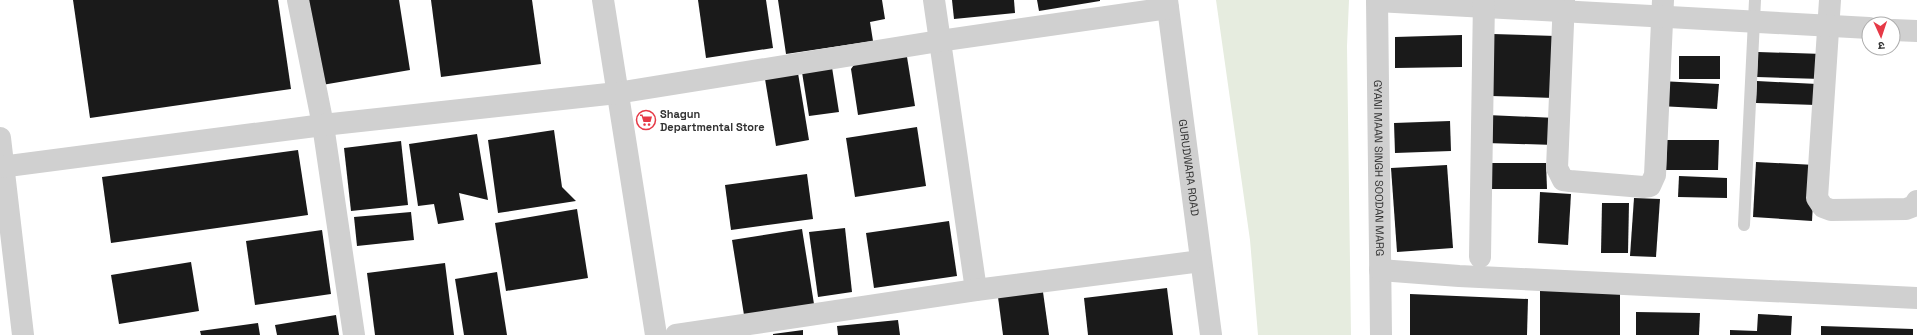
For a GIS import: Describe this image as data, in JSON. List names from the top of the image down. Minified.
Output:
{"streets":{"street":["GYANI MAAN SINGH SOODAN MARG","GURUDWARA ROAD"]},"places":{"supermarket":["Shagun Departmental Store"]},"north":"bottom"}
